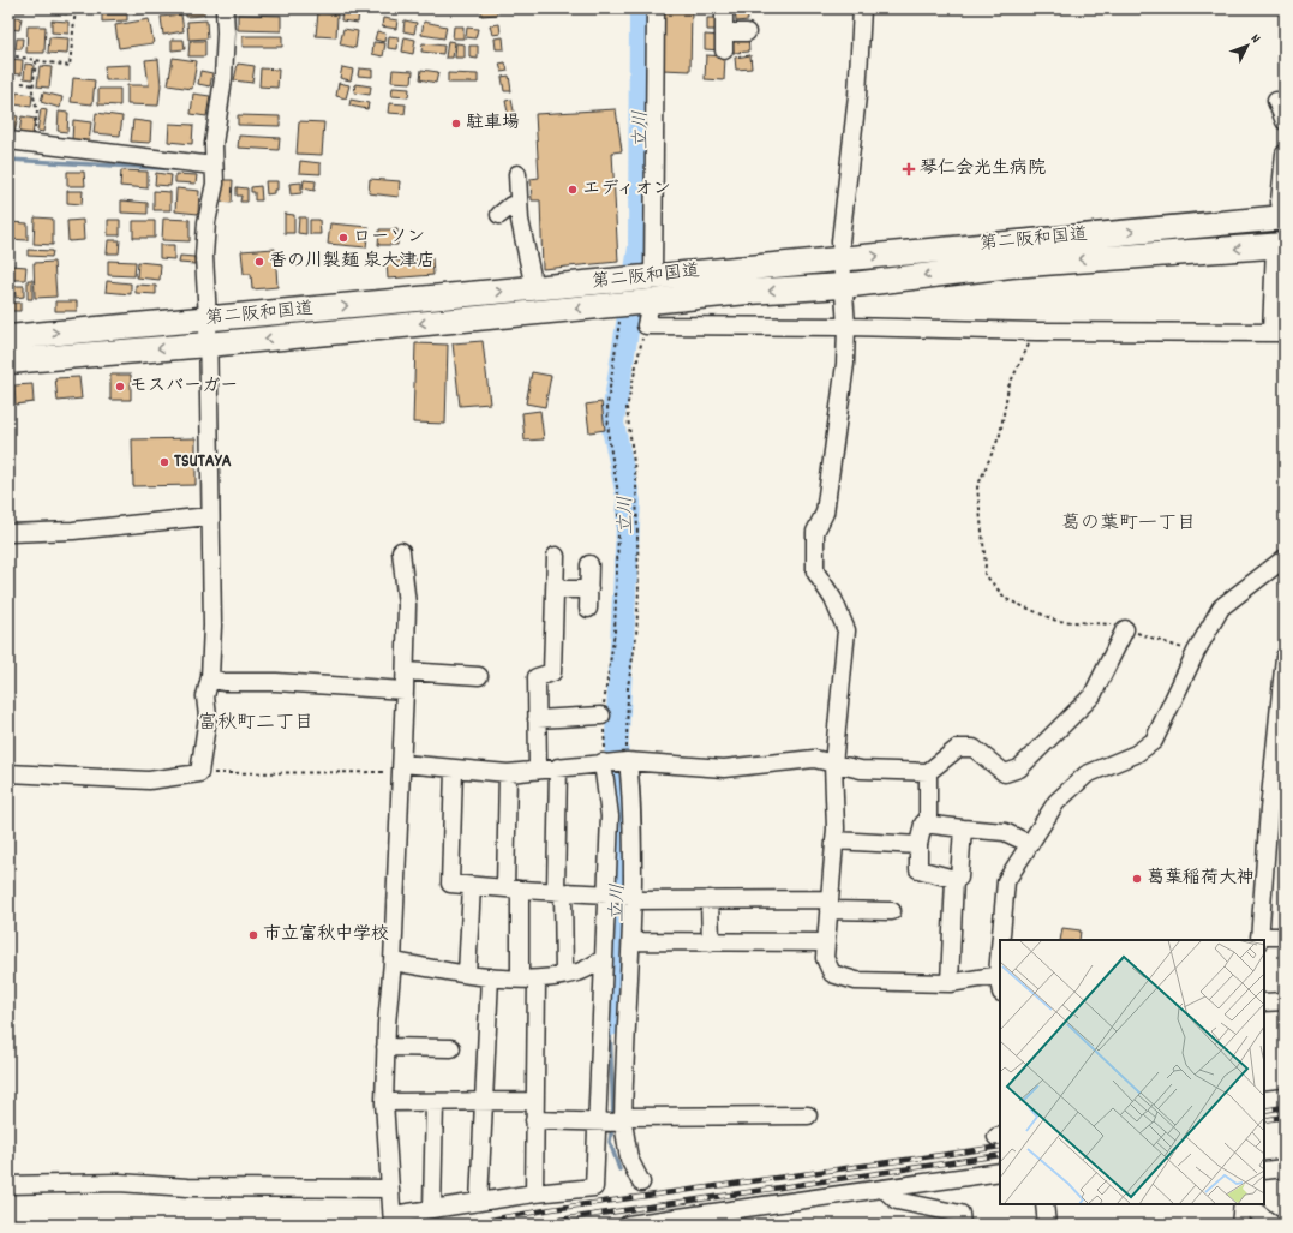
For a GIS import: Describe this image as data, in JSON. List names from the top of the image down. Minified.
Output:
{"streets":{"highway":["第二阪和国道"]},"districts":["葛の葉町一丁目","富秋町二丁目"],"water":["立川"],"places":{"other":["駐車場","エディオン","ローソン","香の川製麺 泉大津店","モスバーガー","TSUTAYA","葛葉稲荷大神","市立富秋中学校"],"health":["琴仁会光生病院"]},"north":"top right"}
